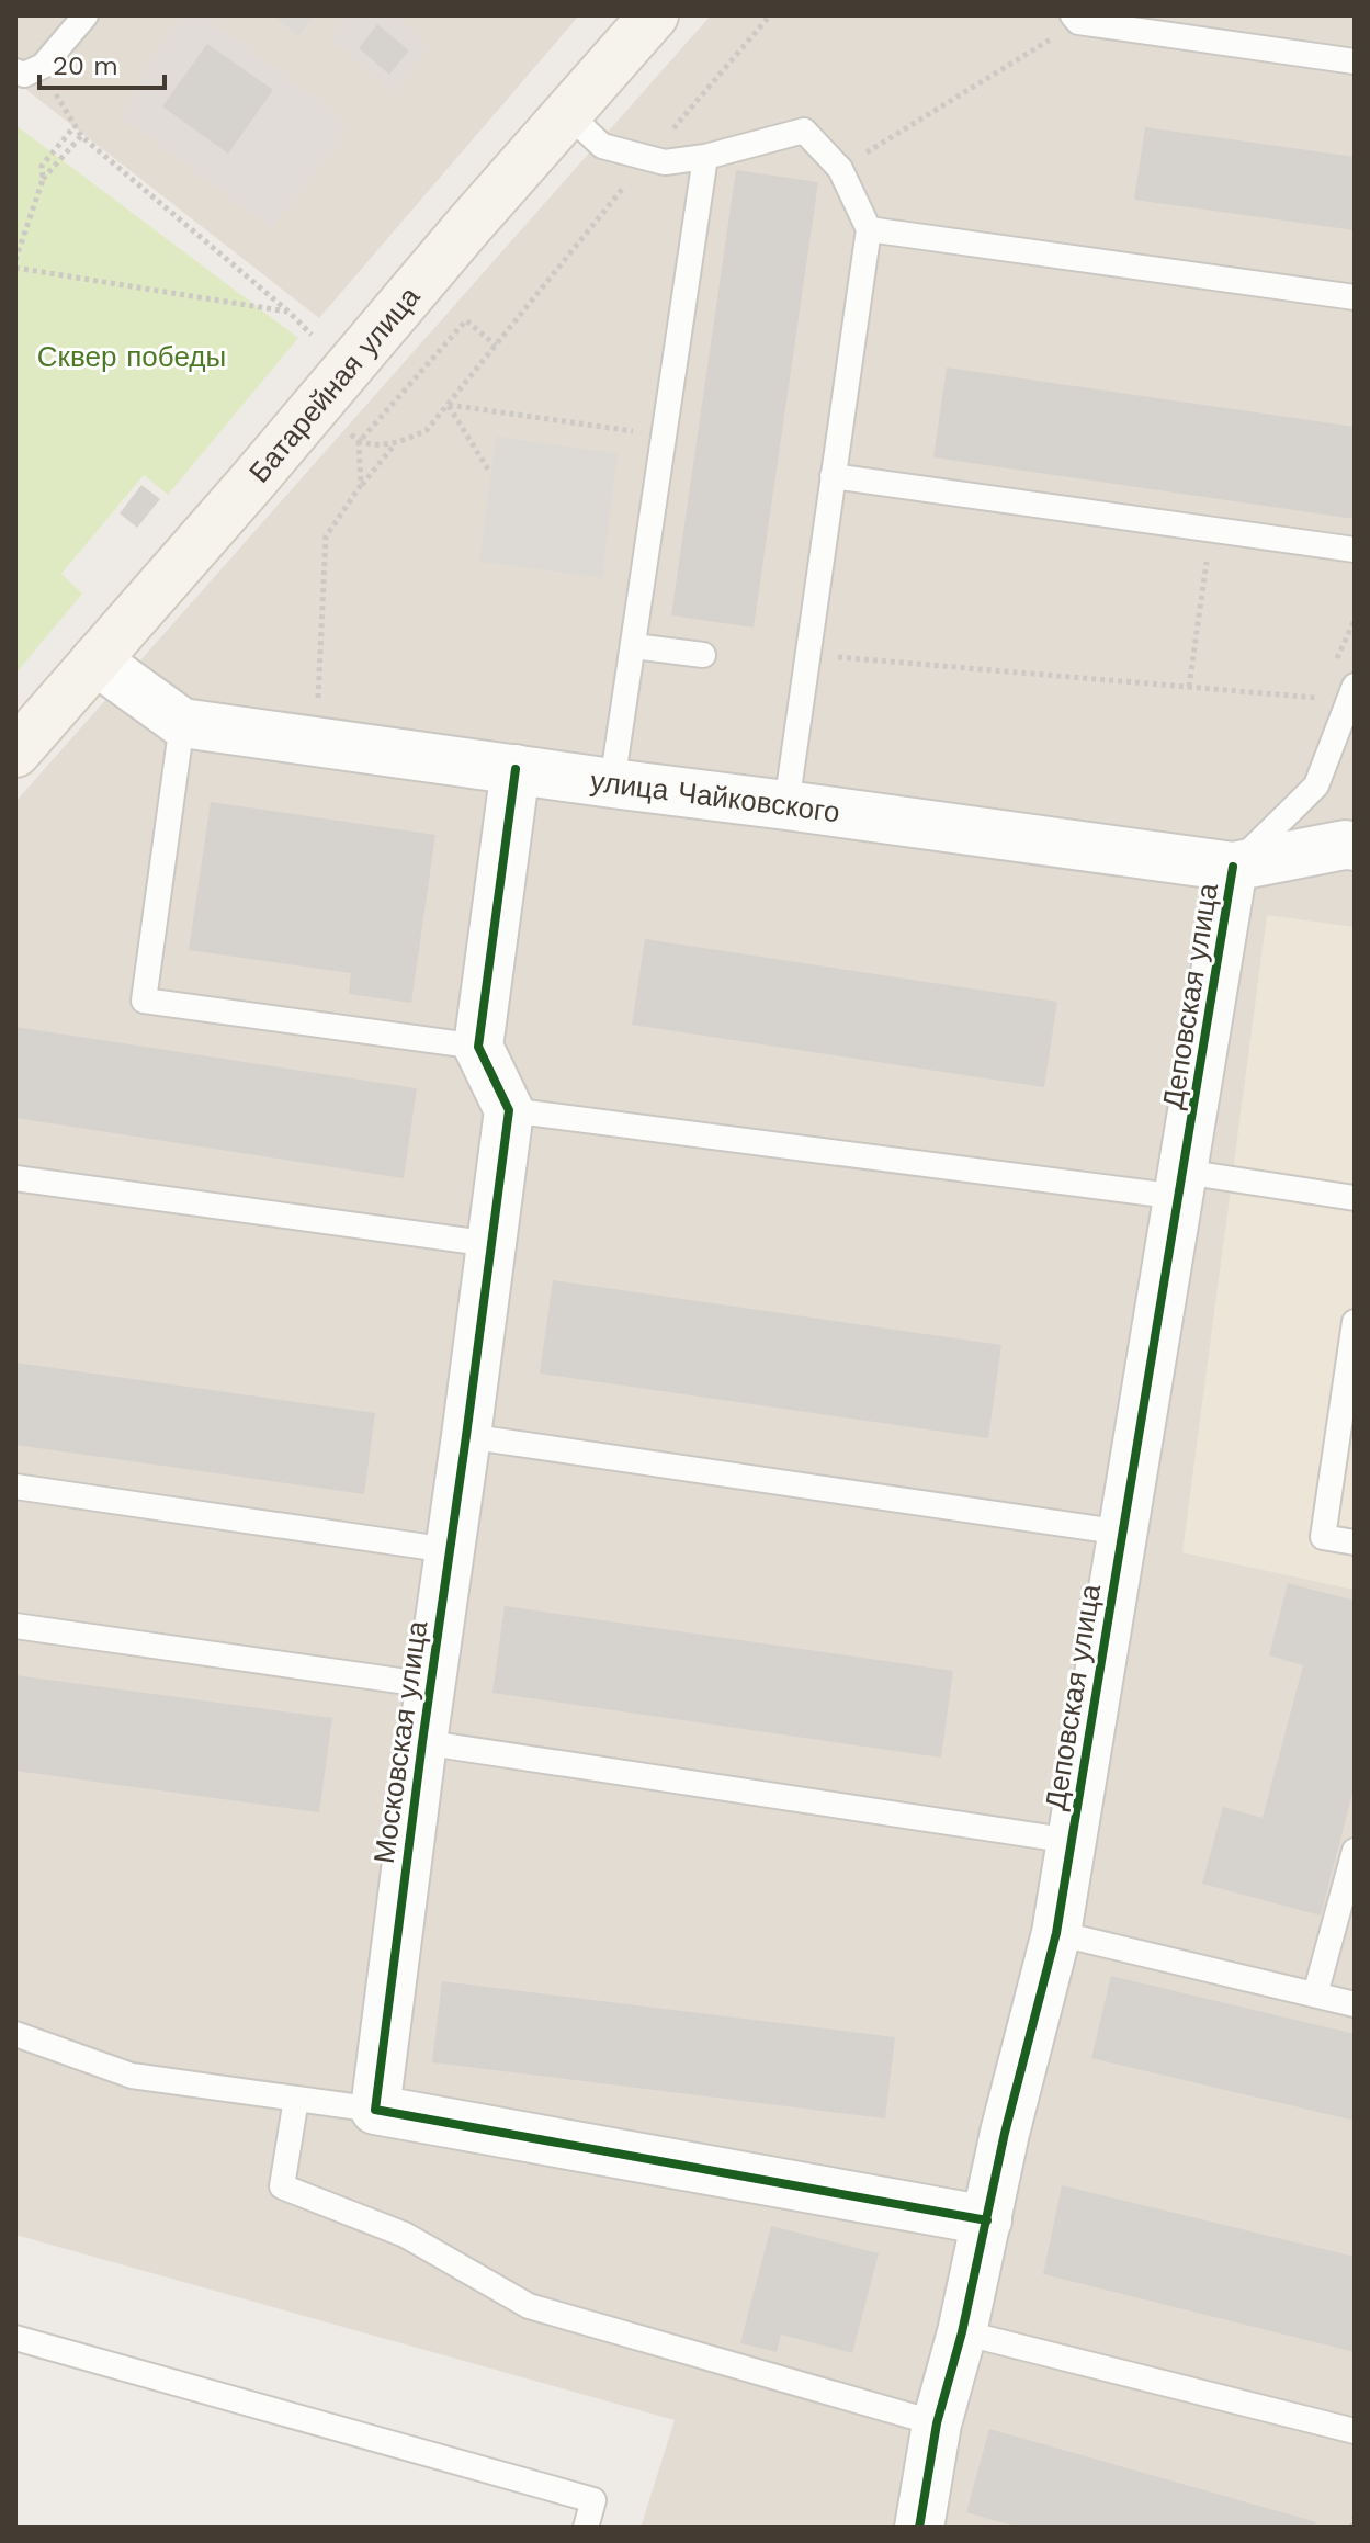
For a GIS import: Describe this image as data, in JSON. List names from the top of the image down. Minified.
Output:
{"streets":{"main road":["Батарейная улица"],"street":["улица Чайковского","Деповская улица","Московская улица"]},"crossings":[["Батарейная улица","улица Чайковского"],["улица Чайковского","Деповская улица"]],"parks":["Сквер победы"],"scale_bar":"20 m"}
